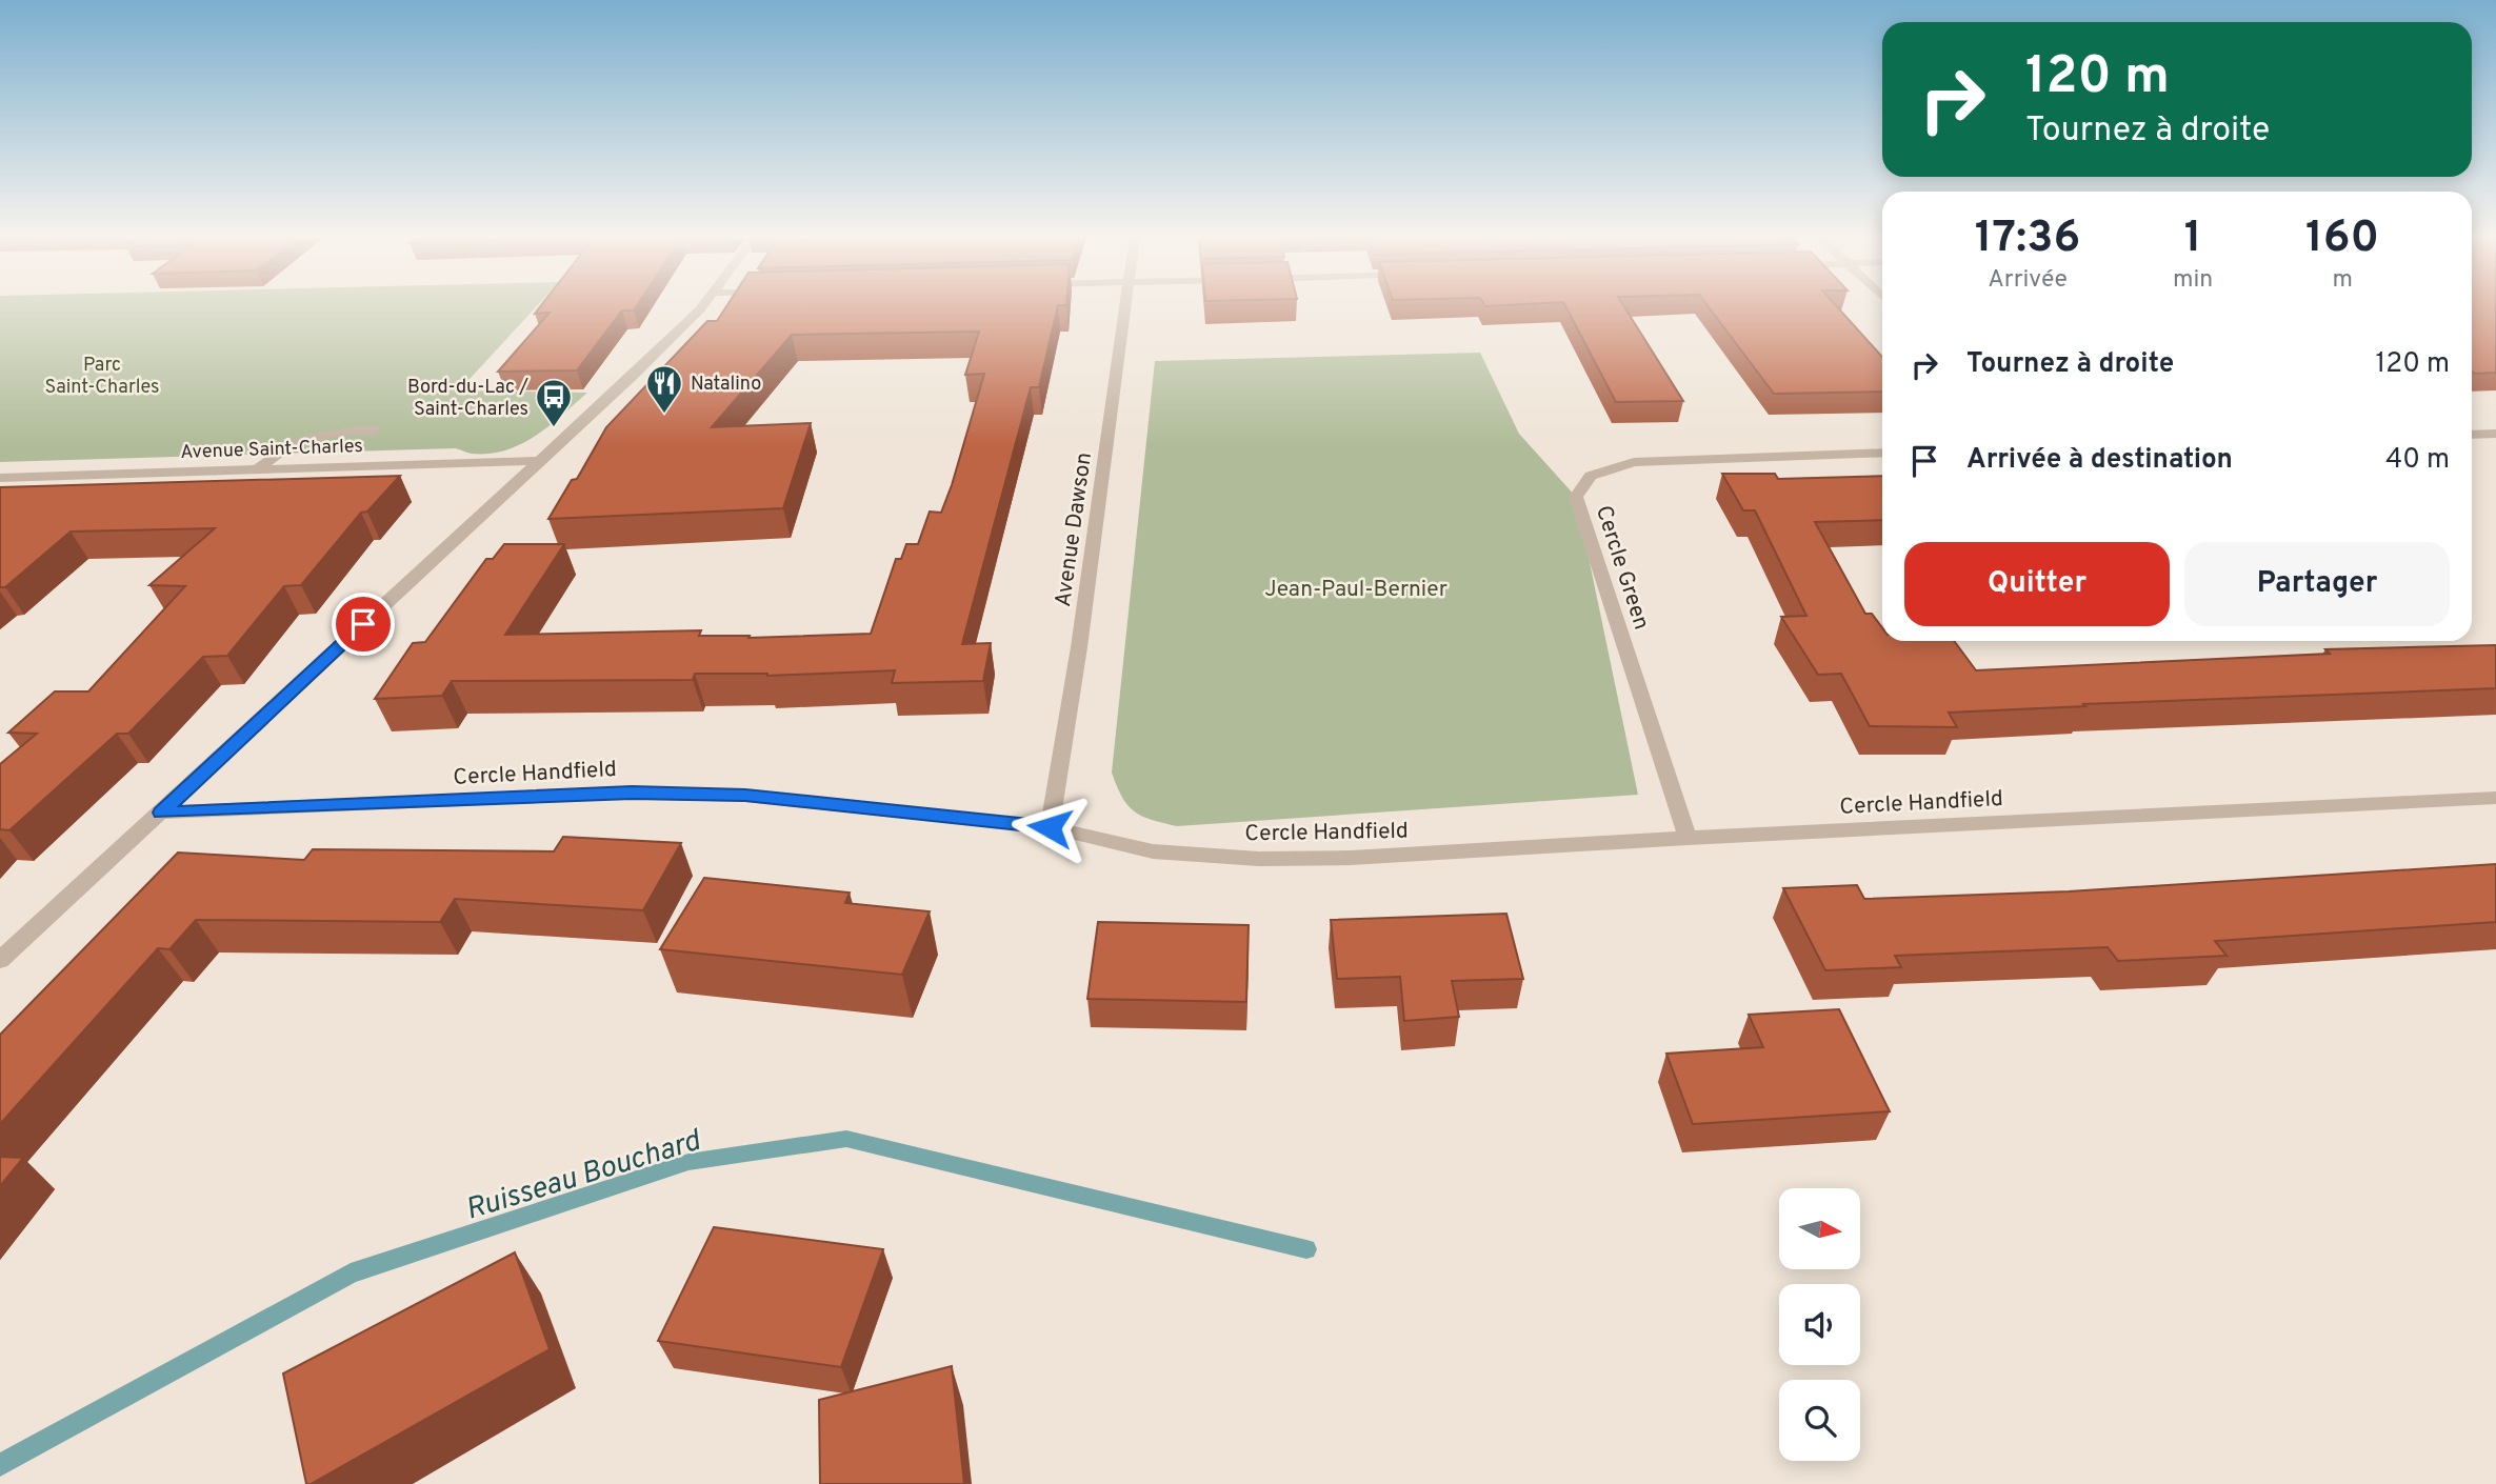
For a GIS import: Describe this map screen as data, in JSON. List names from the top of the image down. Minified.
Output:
{"streets":{"street":["Avenue Saint-Charles","Avenue Dawson","Cercle Green","Cercle Handfield"]},"crossings":[["Avenue Dawson","Cercle Handfield"],["Cercle Green","Cercle Handfield"]],"water":["Ruisseau Bouchard"],"parks":["Parc Saint-Charles","Jean-Paul-Bernier"],"places":{"restaurant":["Natalino"],"bus stop":["Bord-du-Lac / Saint-Charles"]},"north":"right","page":{"turn":["120 m","Tournez à droite"],"eta":["17:36","Arrivée","1","min","160","m"],"list":[{"name":"Tournez à droite","value":"120 m"},{"name":"Arrivée à destination","value":"40 m"}],"buttons":["Quitter","Partager"]}}
